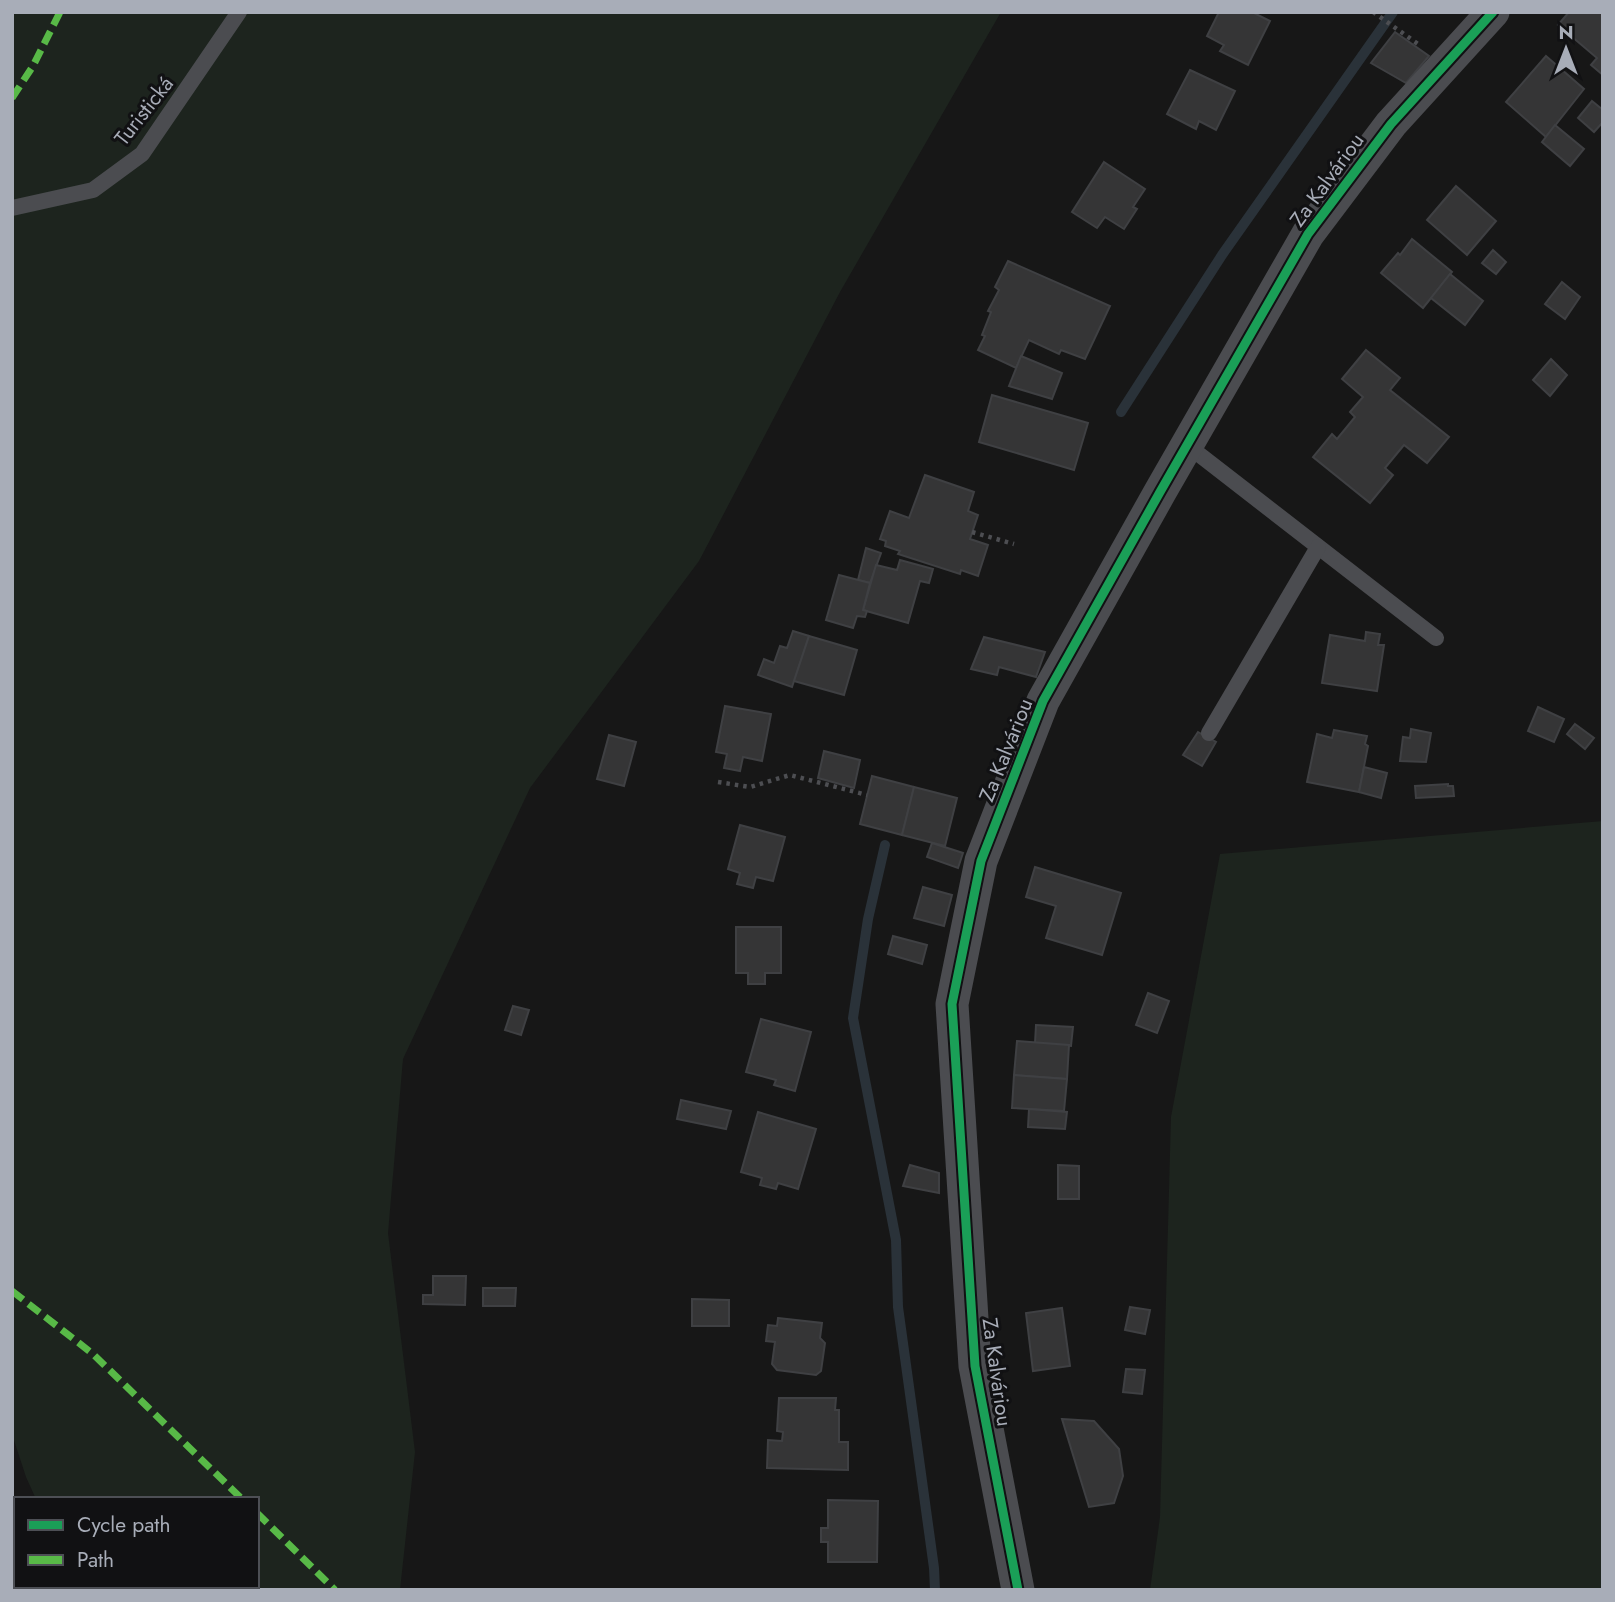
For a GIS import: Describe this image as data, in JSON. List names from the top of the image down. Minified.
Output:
{"streets":{"street":["Za Kalváriou"],"lane":["Turistická"]},"legend":["Cycle path","Path"],"north":"top"}
